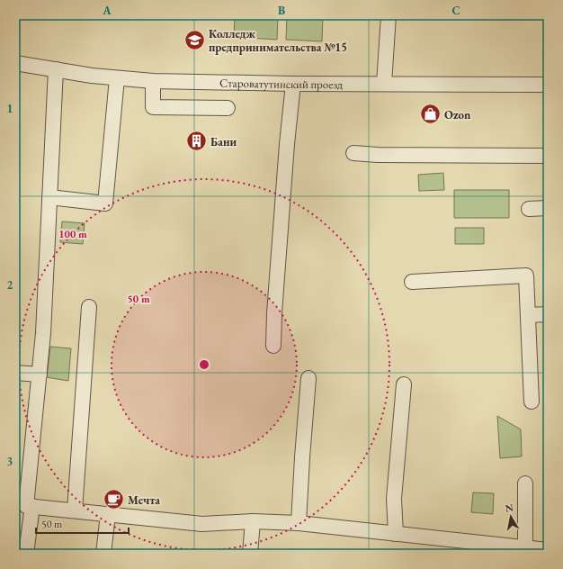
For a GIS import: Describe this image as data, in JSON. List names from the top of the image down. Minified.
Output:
{"streets":{"street":["Староватутинский проезд"]},"places":{"school or university":["Колледж предпринимательства №15"],"shop":["Ozon"],"building":["Бани"],"cafe":["Мечта"]},"scale_bar":"50 m","north":"top","grid":{"columns":["A","B","C"],"rows":["1","2","3"]},"rings":["100 m","50 m"]}
